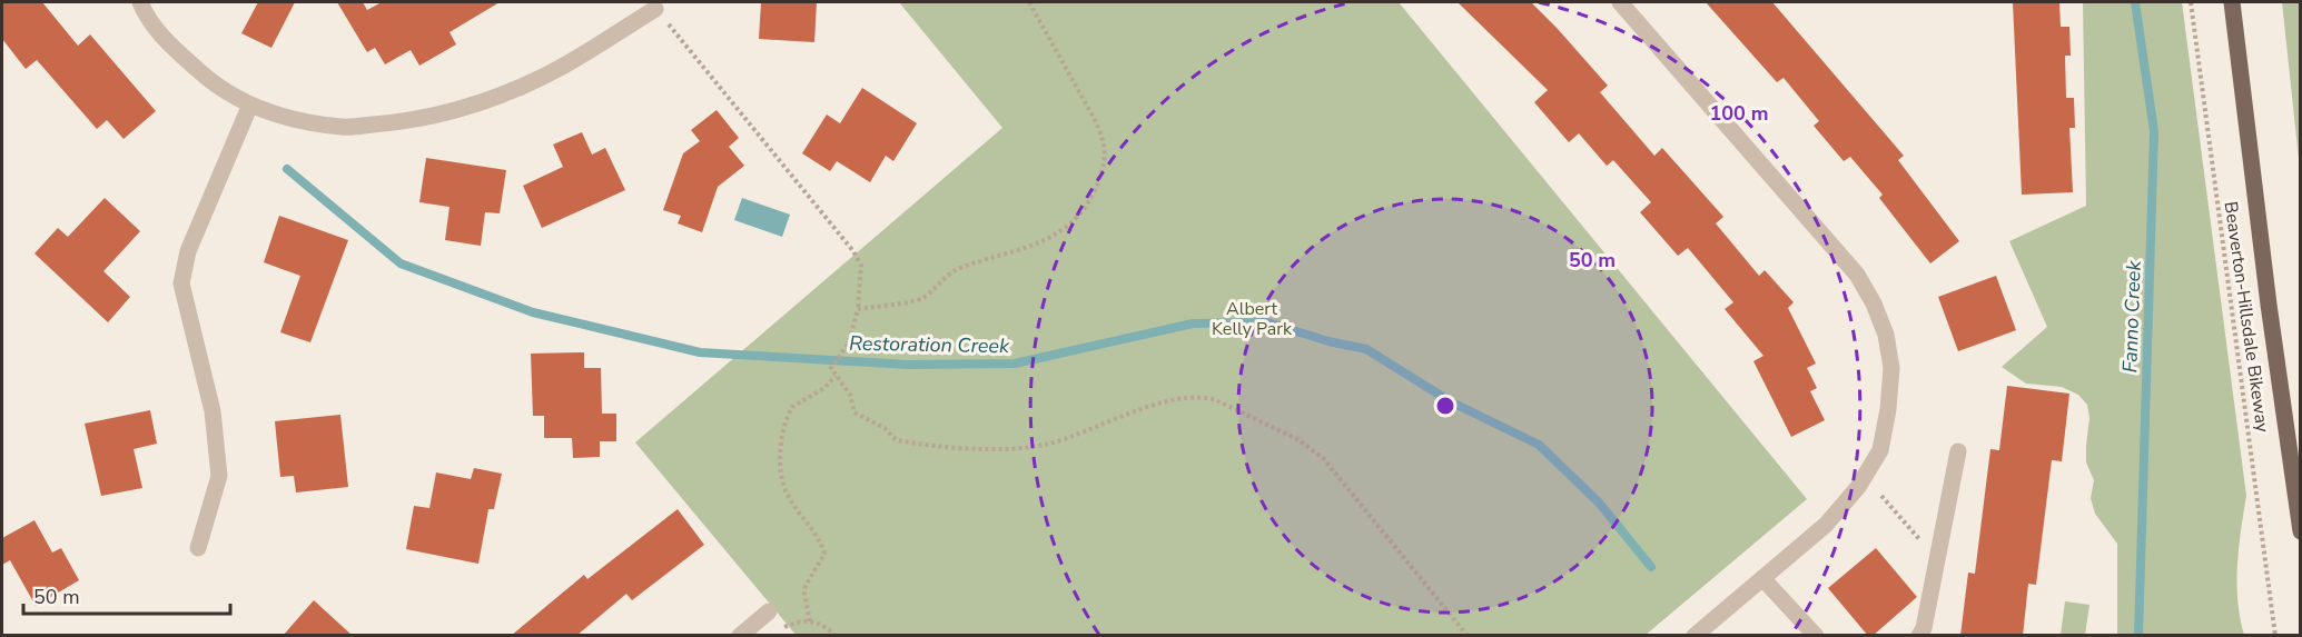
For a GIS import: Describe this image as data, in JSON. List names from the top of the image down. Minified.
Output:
{"streets":{"path":["Beaverton-Hillsdale Bikeway"]},"water":["Fanno Creek","Restoration Creek"],"parks":["Albert Kelly Park"],"scale_bar":"50 m","rings":["100 m","50 m"]}
